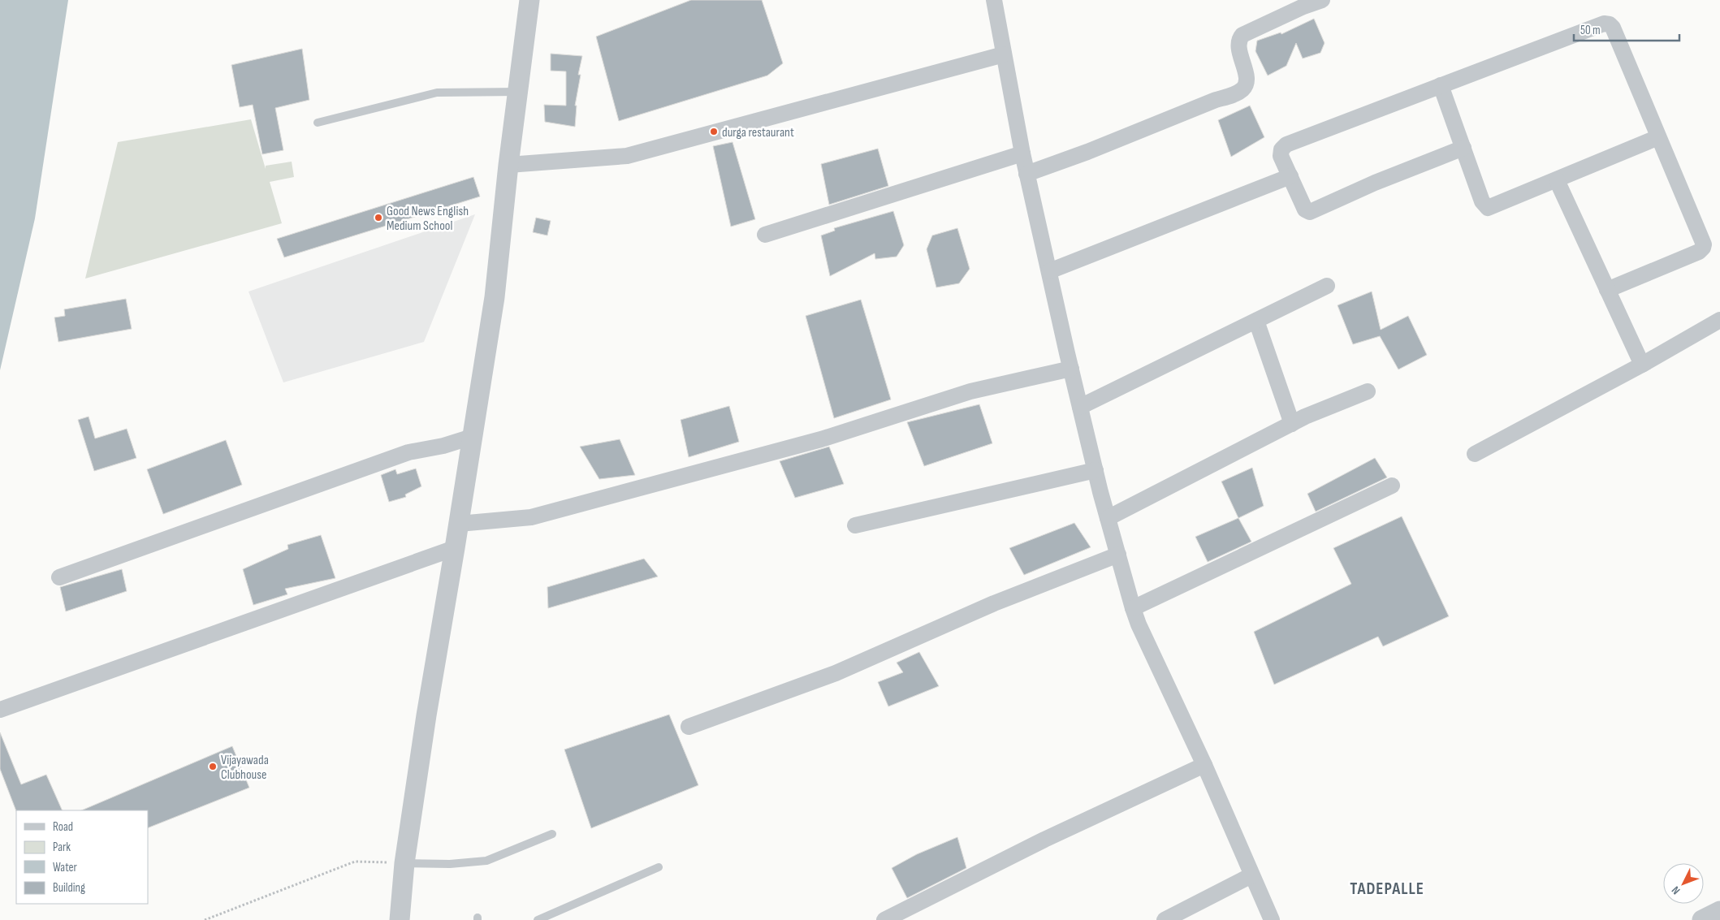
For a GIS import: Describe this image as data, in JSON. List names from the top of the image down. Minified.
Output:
{"districts":["TADEPALLE"],"places":["durga restaurant","Good News English Medium School","Vijayawada Clubhouse"],"legend":["Road","Park","Water","Building"],"scale_bar":"50 m","north":"bottom left"}
